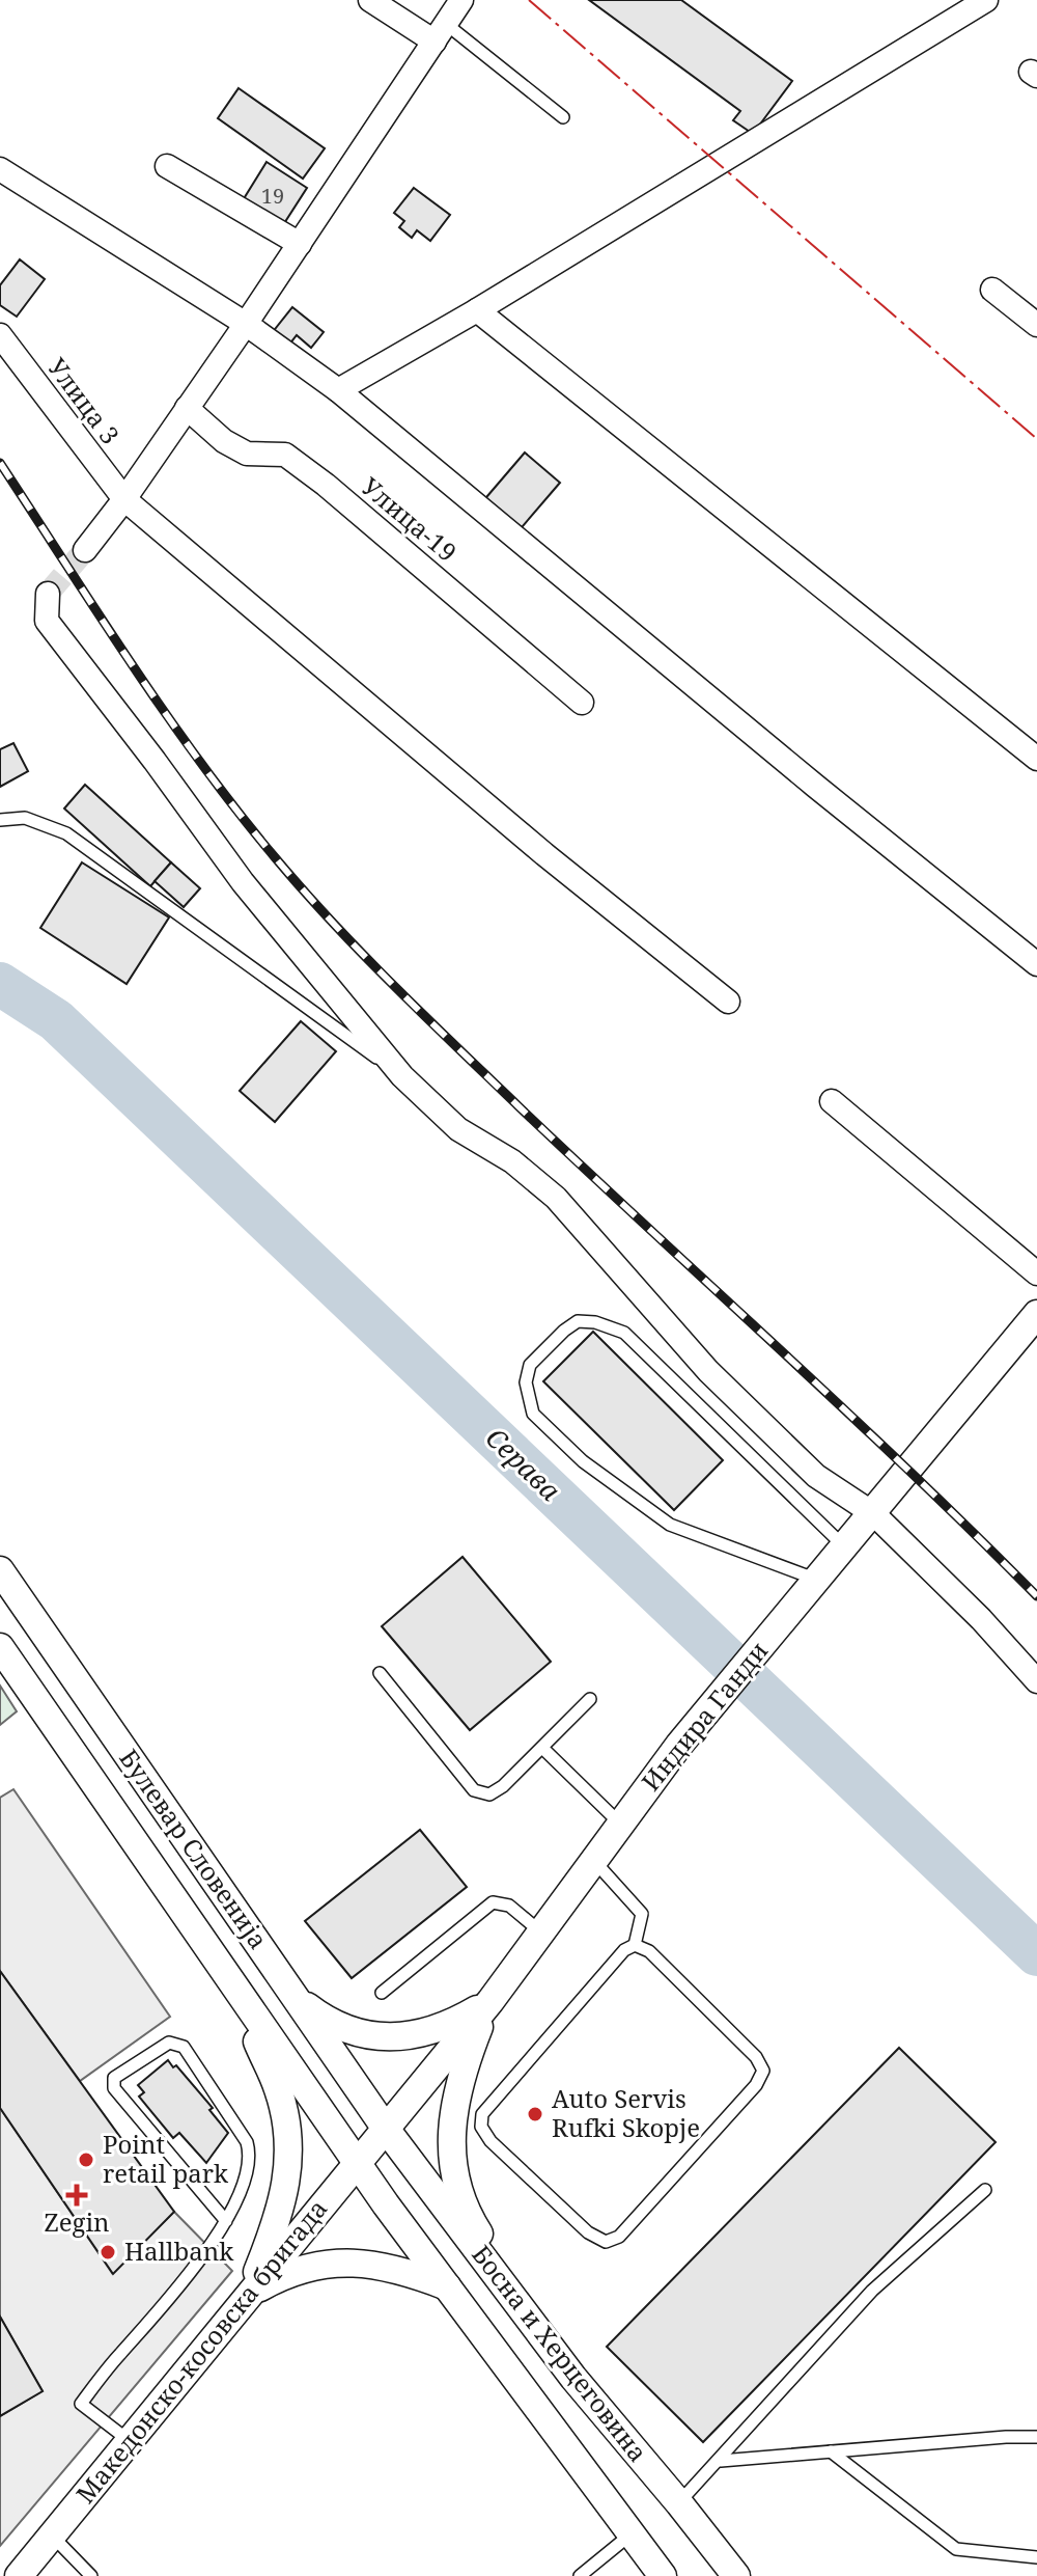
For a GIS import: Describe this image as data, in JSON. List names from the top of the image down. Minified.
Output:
{"streets":{"street":["Улица 3","Улица-19","Индира Ганди","Булевар Словенија","Македонско-косовска бригада","Босна и Херцеговина"]},"crossings":[["Индира Ганди","Булевар Словенија"],["Индира Ганди","Македонско-косовска бригада"],["Индира Ганди","Босна и Херцеговина"],["Булевар Словенија","Македонско-косовска бригада"],["Булевар Словенија","Босна и Херцеговина"],["Македонско-косовска бригада","Босна и Херцеговина"]],"water":["Серава"],"places":{"other":["Auto Servis Rufki Skopje","Point retail park","Hallbank"],"health":["Zegin"]},"house_numbers":["19"]}
